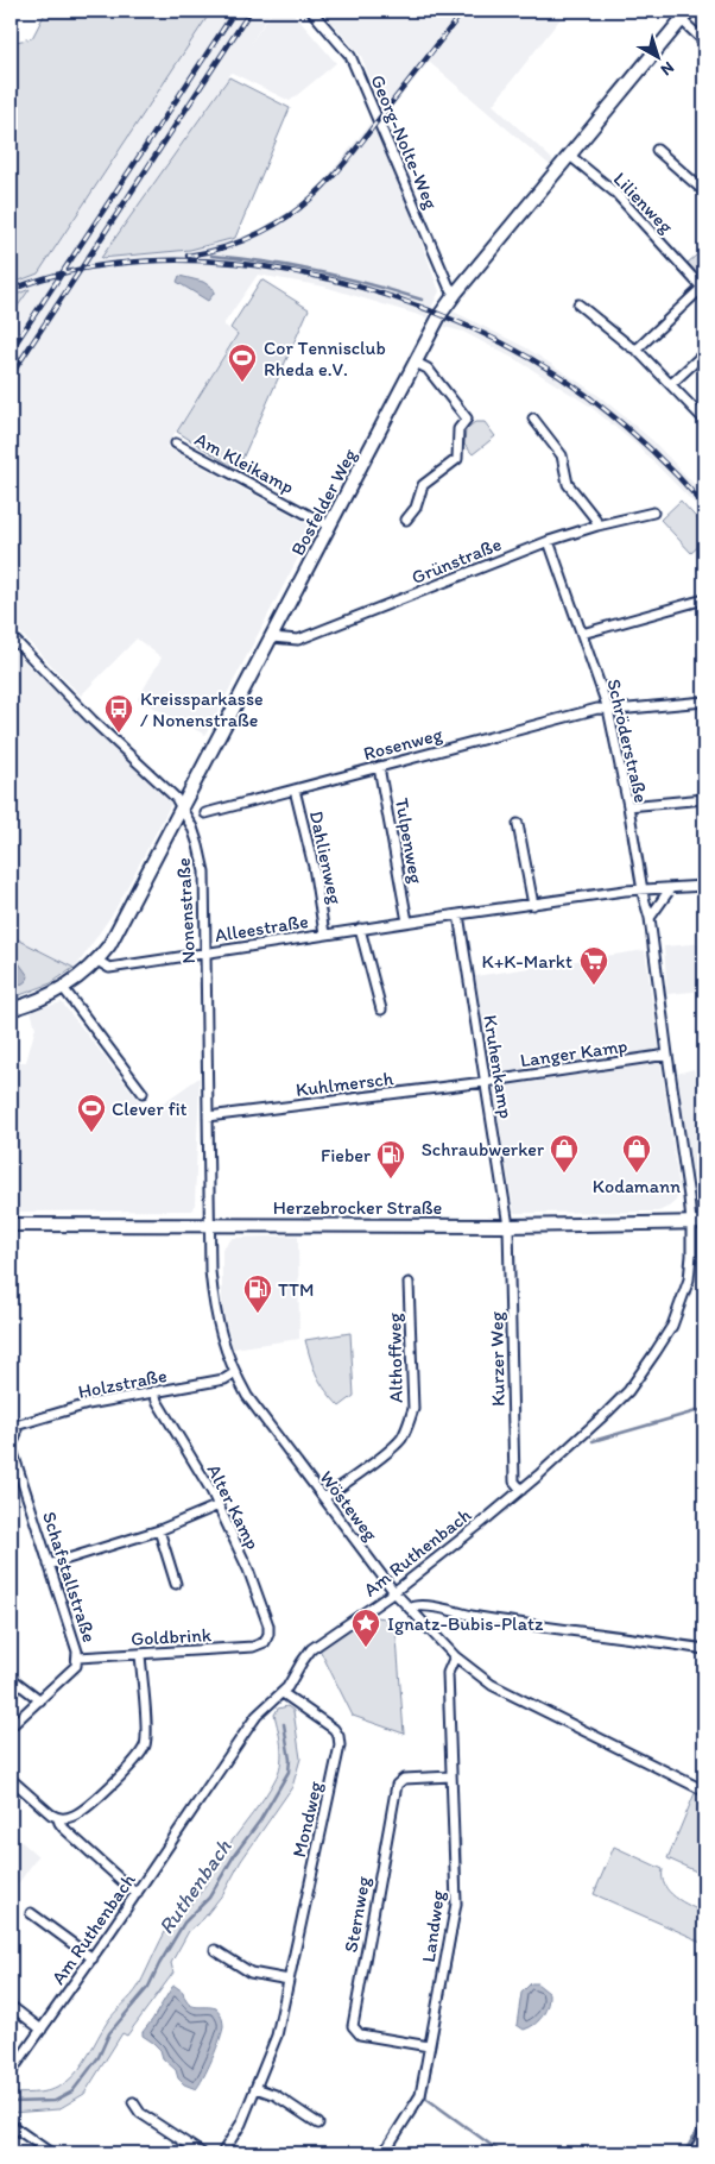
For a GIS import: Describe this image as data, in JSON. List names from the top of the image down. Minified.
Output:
{"streets":{"street":["Georg-Nolte-Weg","Lilienweg","Am Kleikamp","Bosfelder Weg","Grünstraße","Schröderstraße","Rosenweg","Tulpenweg","Dahlienweg","Nonenstraße","Alleestraße","Langer Kamp","Kruhenkamp","Kuhlmersch","Herzebrocker Straße","Althoffweg","Kurzer Weg","Holzstraße","Wösteweg","Alter Kamp","Am Ruthenbach","Schafstallstraße","Goldbrink","Mondweg","Sternweg","Landweg"]},"crossings":[["Georg-Nolte-Weg","Bosfelder Weg"],["Lilienweg","Bosfelder Weg"],["Am Kleikamp","Bosfelder Weg"],["Bosfelder Weg","Grünstraße"],["Bosfelder Weg","Nonenstraße"],["Bosfelder Weg","Alleestraße"],["Grünstraße","Schröderstraße"],["Schröderstraße","Rosenweg"],["Schröderstraße","Alleestraße"],["Schröderstraße","Langer Kamp"],["Schröderstraße","Herzebrocker Straße"],["Schröderstraße","Am Ruthenbach"],["Rosenweg","Tulpenweg"],["Rosenweg","Dahlienweg"],["Tulpenweg","Alleestraße"],["Dahlienweg","Alleestraße"],["Nonenstraße","Alleestraße"],["Nonenstraße","Kuhlmersch"],["Nonenstraße","Herzebrocker Straße"],["Nonenstraße","Wösteweg"],["Alleestraße","Kruhenkamp"],["Langer Kamp","Kruhenkamp"],["Langer Kamp","Kuhlmersch"],["Kruhenkamp","Kuhlmersch"],["Kruhenkamp","Herzebrocker Straße"],["Kruhenkamp","Kurzer Weg"],["Herzebrocker Straße","Kurzer Weg"],["Herzebrocker Straße","Wösteweg"],["Herzebrocker Straße","Am Ruthenbach"],["Althoffweg","Wösteweg"],["Kurzer Weg","Am Ruthenbach"],["Holzstraße","Wösteweg"],["Holzstraße","Alter Kamp"],["Wösteweg","Am Ruthenbach"],["Wösteweg","Landweg"],["Alter Kamp","Goldbrink"],["Am Ruthenbach","Mondweg"],["Schafstallstraße","Goldbrink"],["Sternweg","Landweg"]],"water":["Ruthenbach"],"places":{"sports":["Cor Tennisclub Rheda e.V.","Clever fit"],"bus stop":["Kreissparkasse / Nonenstraße"],"supermarket":["K+K-Markt"],"shop":["Schraubwerker","Kodamann"],"fuel station":["Fieber","TTM"],"place":["Ignatz-Bubis-Platz"]},"north":"bottom right"}
